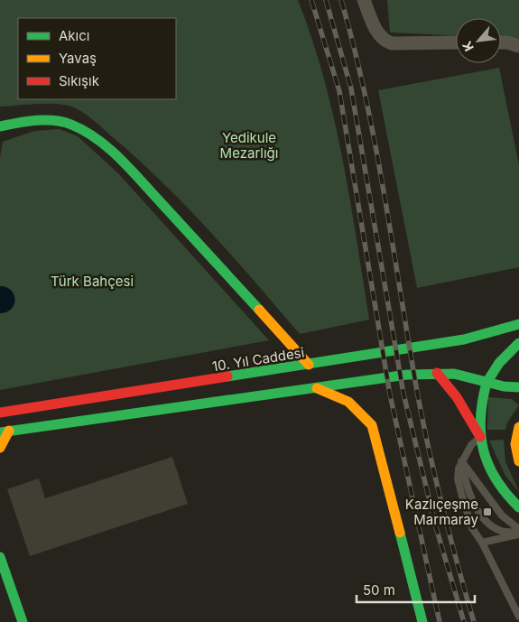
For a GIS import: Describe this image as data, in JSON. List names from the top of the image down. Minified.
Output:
{"streets":{"main road":["10. Yıl Caddesi"]},"parks":["Yedikule Mezarlığı","Türk Bahçesi"],"places":{"transit":["Kazlıçeşme Marmaray"]},"legend":["Akıcı","Yavaş","Sıkışık"],"scale_bar":"50 m","north":"bottom left"}
